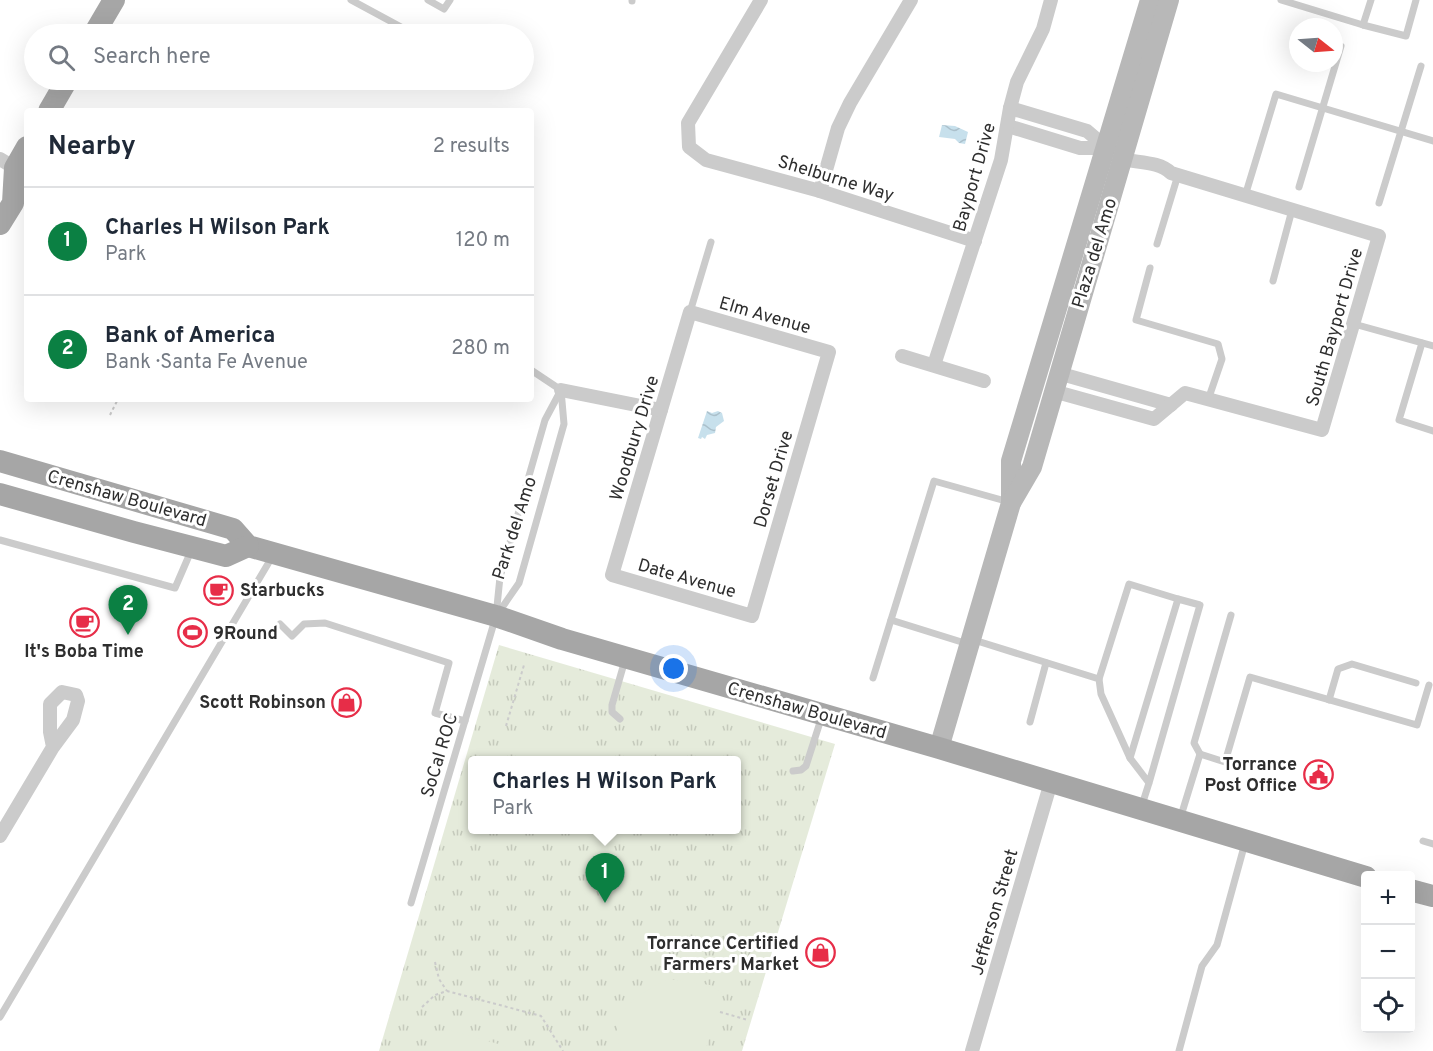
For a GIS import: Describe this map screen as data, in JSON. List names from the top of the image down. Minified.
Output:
{"streets":{"main road":["Plaza del Amo","Crenshaw Boulevard"],"street":["Bayport Drive","Shelburne Way","Elm Avenue","South Bayport Drive","Woodbury Drive","Dorset Drive","Date Avenue","Jefferson Street"],"lane":["Park del Amo","SoCal ROC"]},"crossings":[["Bayport Drive","Shelburne Way"],["Bayport Drive","South Bayport Drive"],["Plaza del Amo","South Bayport Drive"],["Plaza del Amo","Crenshaw Boulevard"],["Elm Avenue","Woodbury Drive"],["Elm Avenue","Dorset Drive"],["Woodbury Drive","Date Avenue"],["Dorset Drive","Date Avenue"],["Crenshaw Boulevard","Park del Amo"],["Crenshaw Boulevard","SoCal ROC"],["Crenshaw Boulevard","Jefferson Street"],["Park del Amo","SoCal ROC"]],"places":{"cafe":["Starbucks","It's Boba Time"],"sports":["9Round"],"shop":["Scott Robinson","Torrance Certified Farmers' Market"],"public building":["Torrance Post Office"]},"north":"right","page":{"search":"Search here","heading":["Nearby","2 results"],"list":[{"mark":"1","name":"Charles H Wilson Park","note":"Park","value":"120 m"},{"mark":"2","name":"Bank of America","note":"Bank · Santa Fe Avenue","value":"280 m"}],"pins":["2","1"],"popup":["Charles H Wilson Park","Park"],"map_buttons":["+","−"]}}
